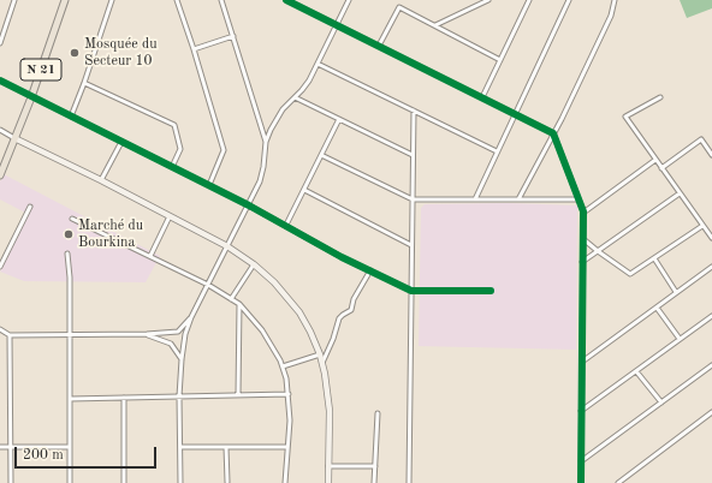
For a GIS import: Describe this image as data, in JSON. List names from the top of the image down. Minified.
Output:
{"streets":{"main road":["N 21"]},"places":["Mosquée du Secteur 10","Marché du Bourkina"],"scale_bar":"200 m"}
